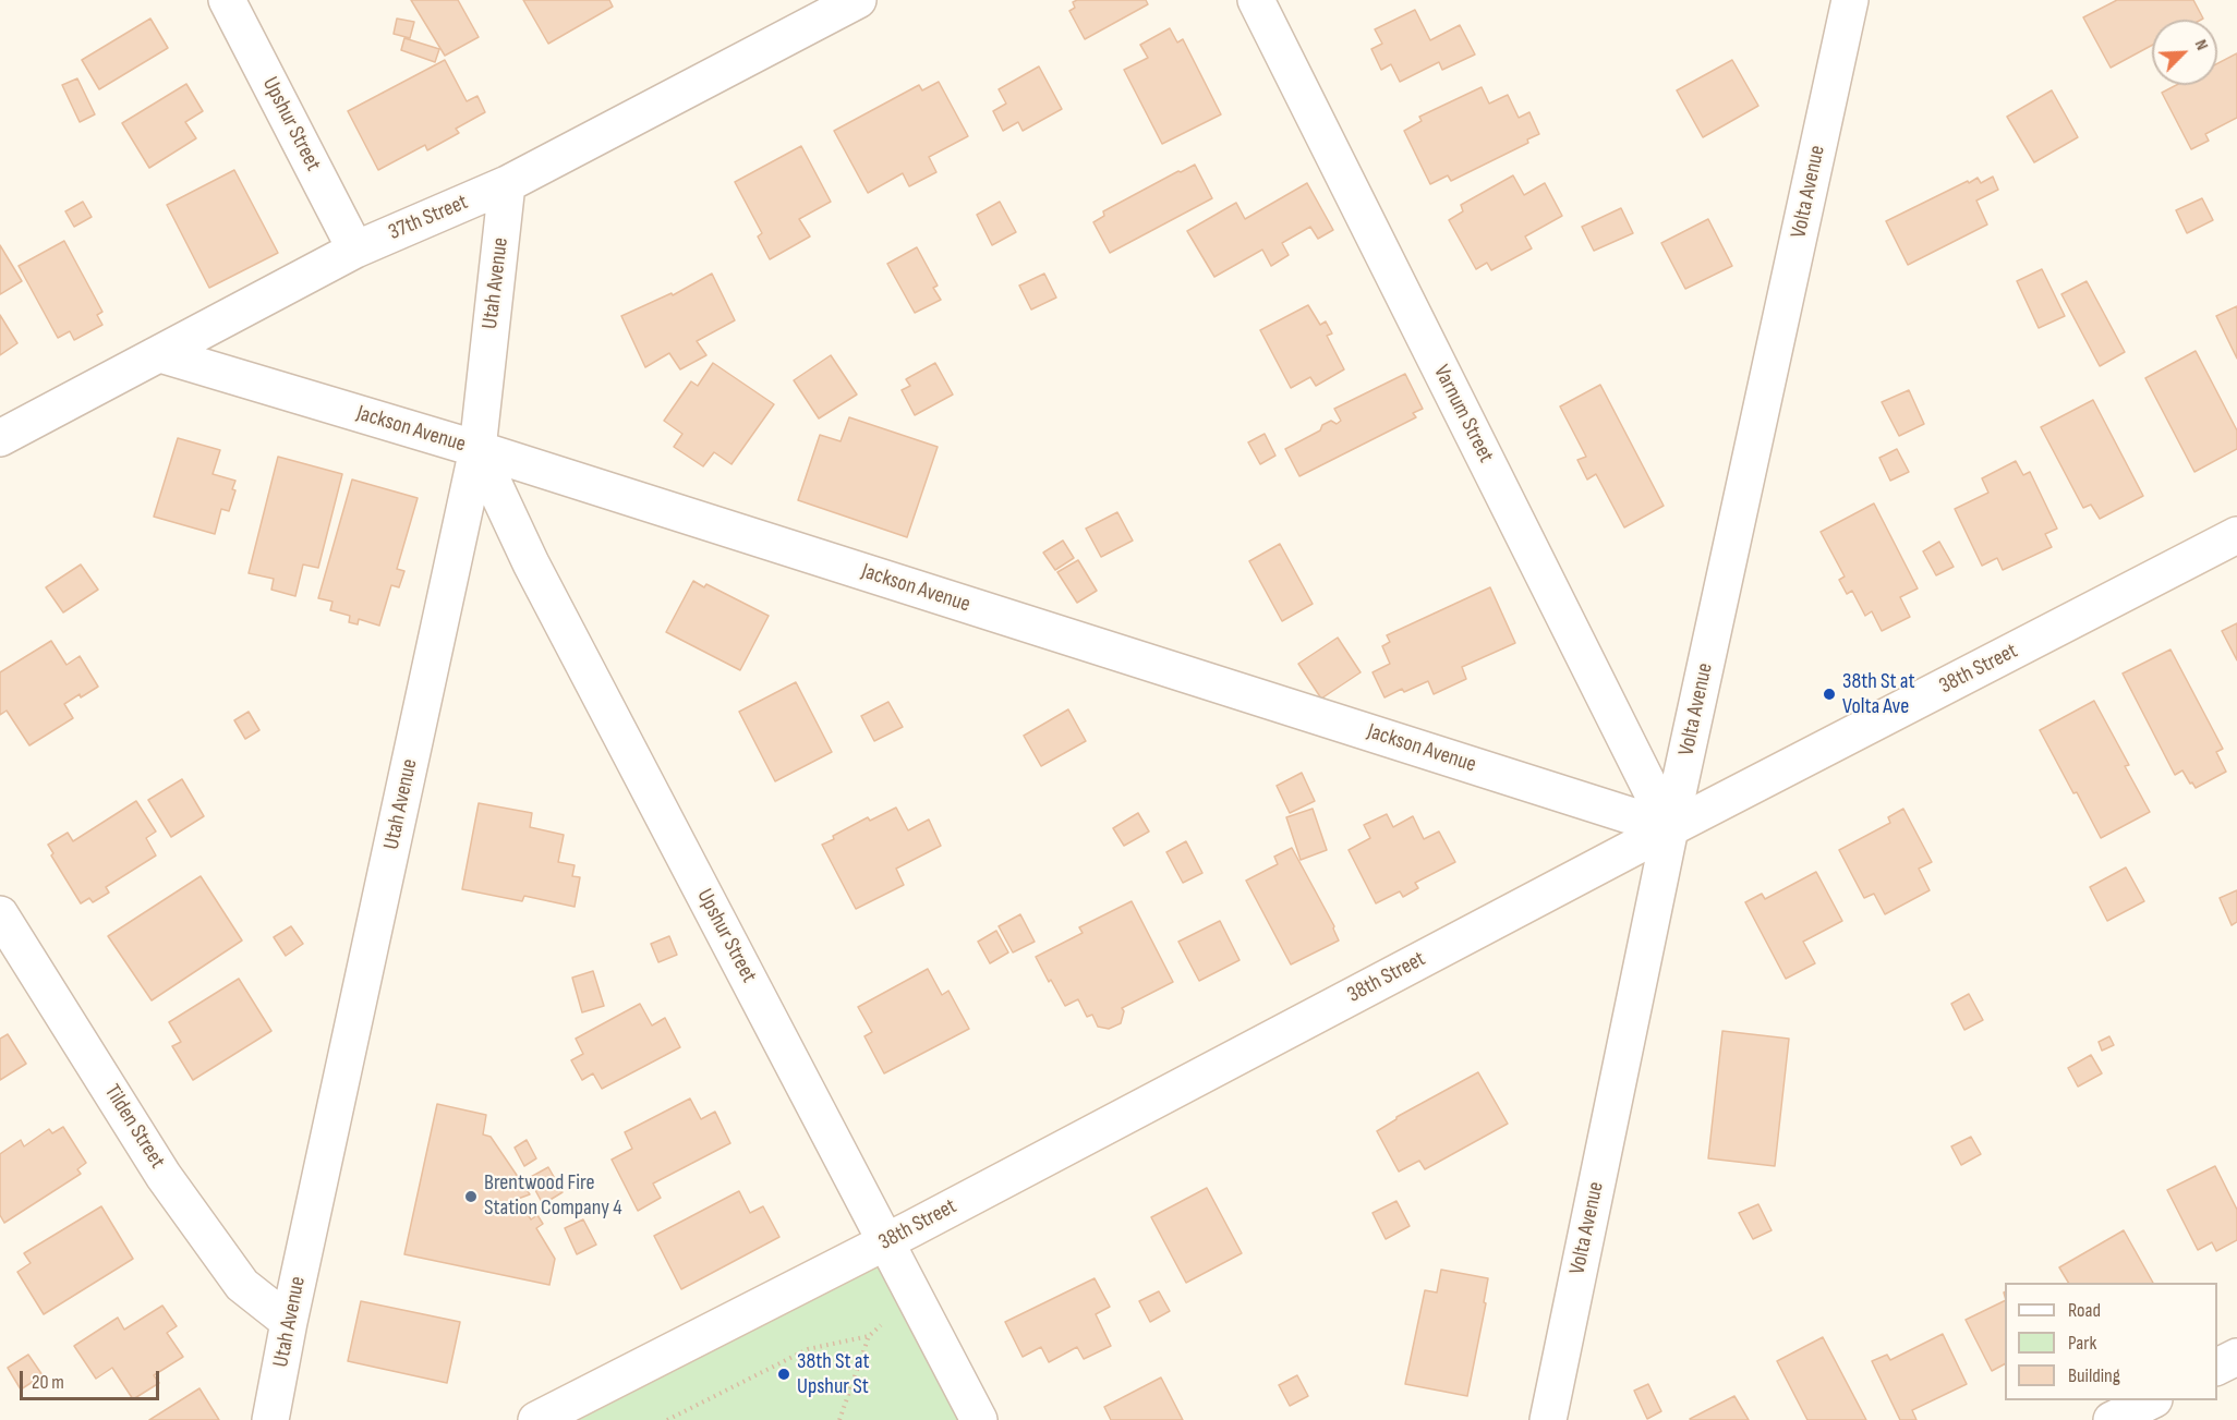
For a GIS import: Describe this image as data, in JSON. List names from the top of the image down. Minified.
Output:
{"streets":{"street":["Upshur Street","Volta Avenue","37th Street","Utah Avenue","Varnum Street","Jackson Avenue","38th Street","Tilden Street"]},"crossings":[["Upshur Street","37th Street"],["Upshur Street","Utah Avenue"],["Upshur Street","Jackson Avenue"],["Upshur Street","38th Street"],["Volta Avenue","Varnum Street"],["Volta Avenue","Jackson Avenue"],["Volta Avenue","38th Street"],["37th Street","Utah Avenue"],["37th Street","Jackson Avenue"],["Utah Avenue","Jackson Avenue"],["Utah Avenue","Tilden Street"],["Varnum Street","Jackson Avenue"],["Varnum Street","38th Street"],["Jackson Avenue","38th Street"]],"places":["38th St at Volta Ave","Brentwood Fire Station Company 4","38th St at Upshur St"],"legend":["Road","Park","Building"],"scale_bar":"20 m","north":"top right"}
